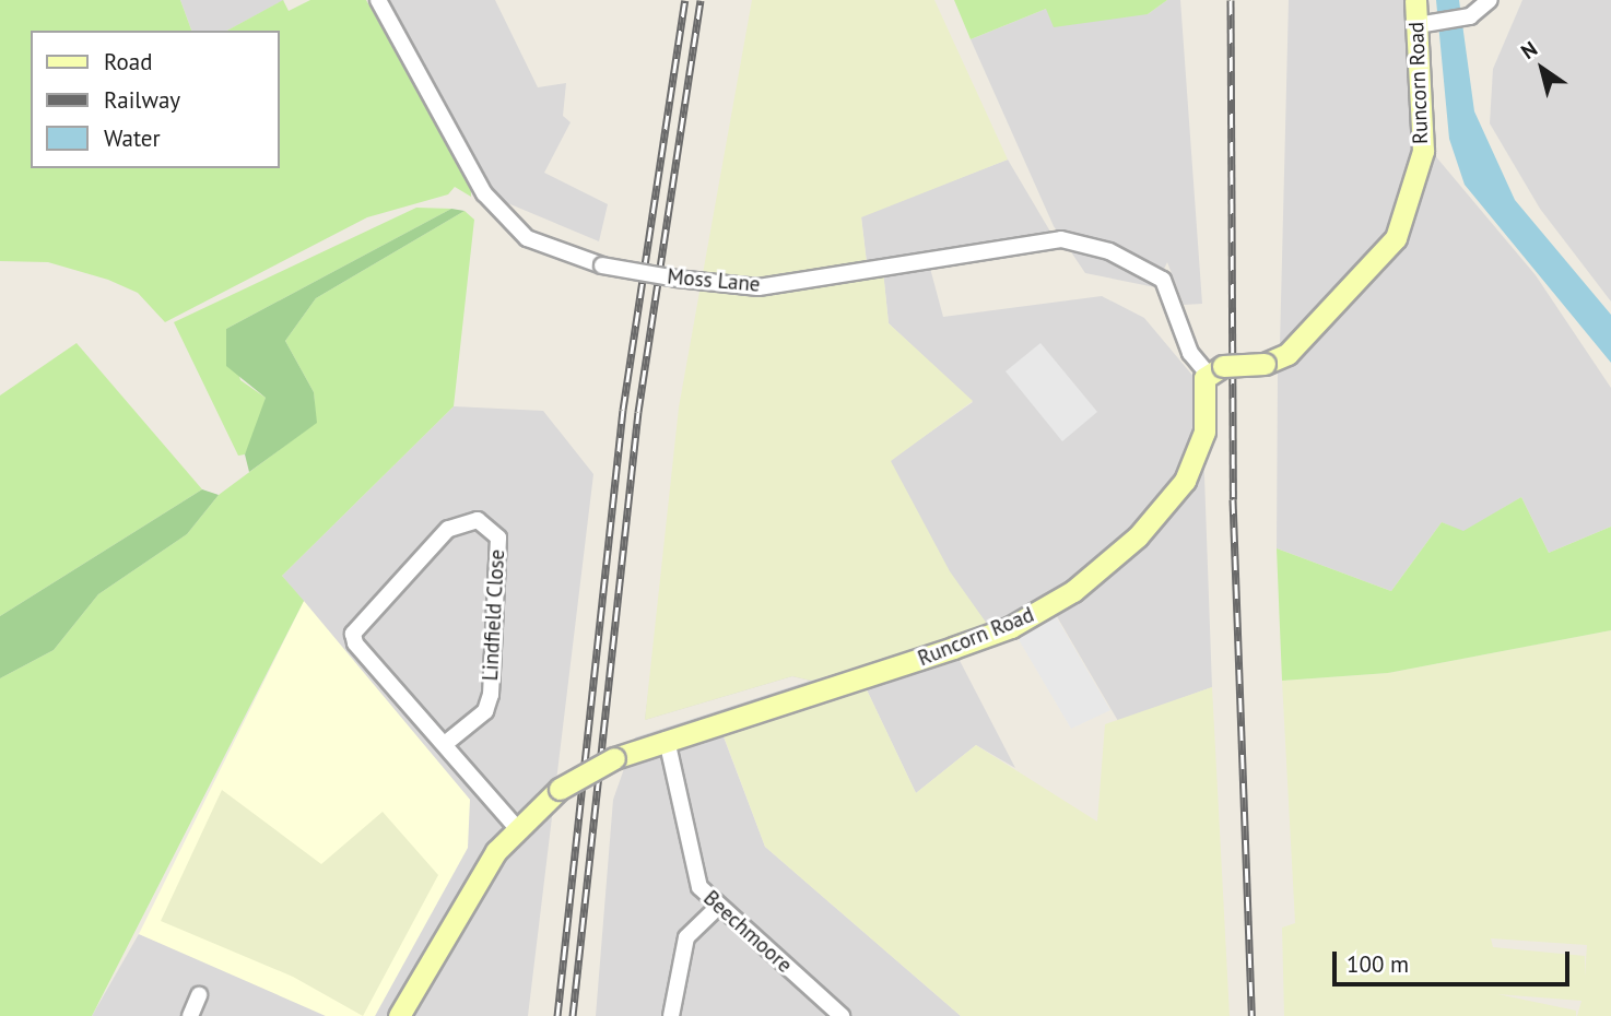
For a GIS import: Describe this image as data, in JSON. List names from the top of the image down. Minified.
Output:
{"streets":{"street":["Runcorn Road","Moss Lane","Lindfield Close","Beechmoore"]},"crossings":[["Runcorn Road","Moss Lane"],["Runcorn Road","Lindfield Close"],["Runcorn Road","Beechmoore"]],"legend":["Road","Railway","Water"],"scale_bar":"100 m","north":"top left"}
